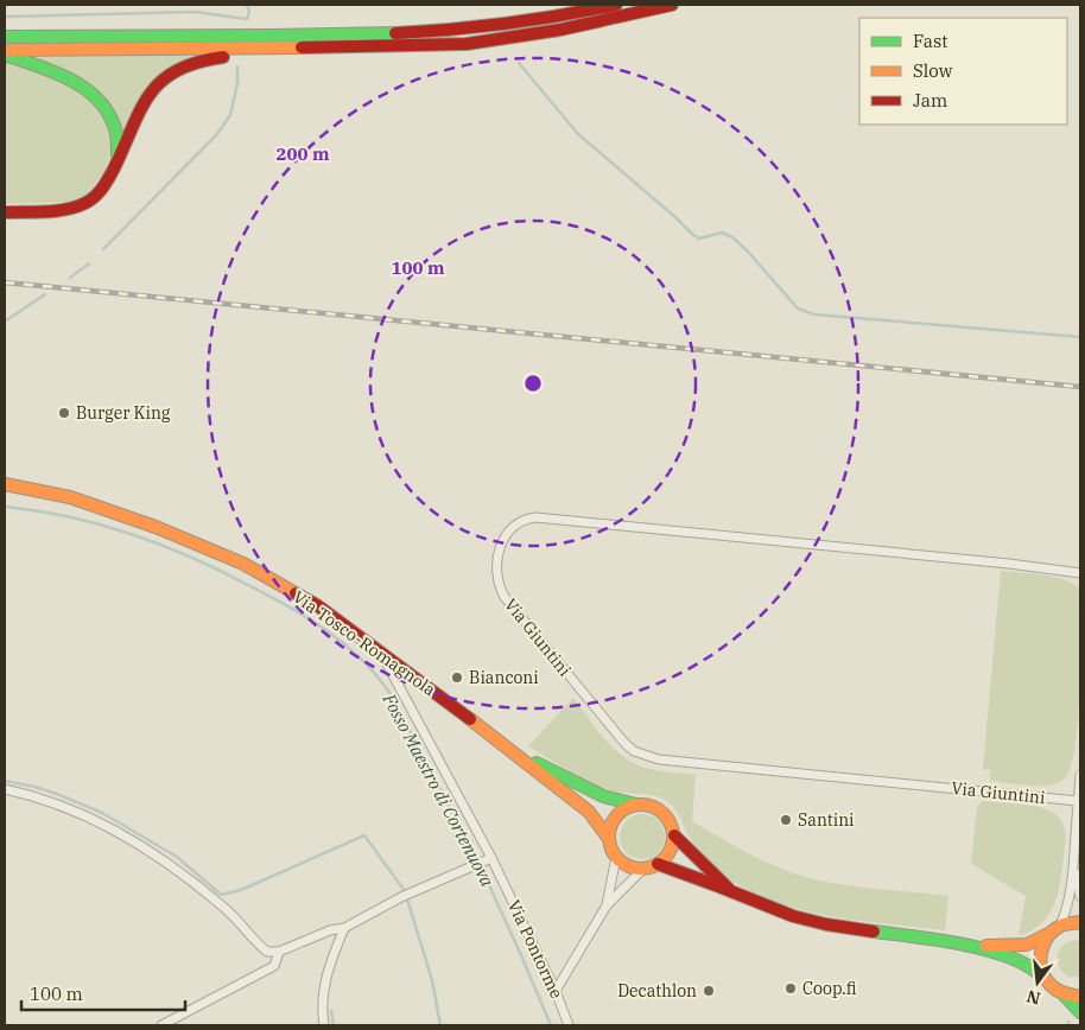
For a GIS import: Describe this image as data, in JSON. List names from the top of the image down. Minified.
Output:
{"streets":{"main road":["Via Tosco-Romagnola"],"street":["Via Giuntini","Via Pontorme"]},"crossings":[["Via Tosco-Romagnola","Via Pontorme"]],"water":["Fosso Maestro di Cortenuova"],"places":["Burger King","Bianconi","Santini","Coop.fi","Decathlon"],"legend":["Fast","Slow","Jam"],"scale_bar":"100 m","north":"bottom","rings":["200 m","100 m"]}
